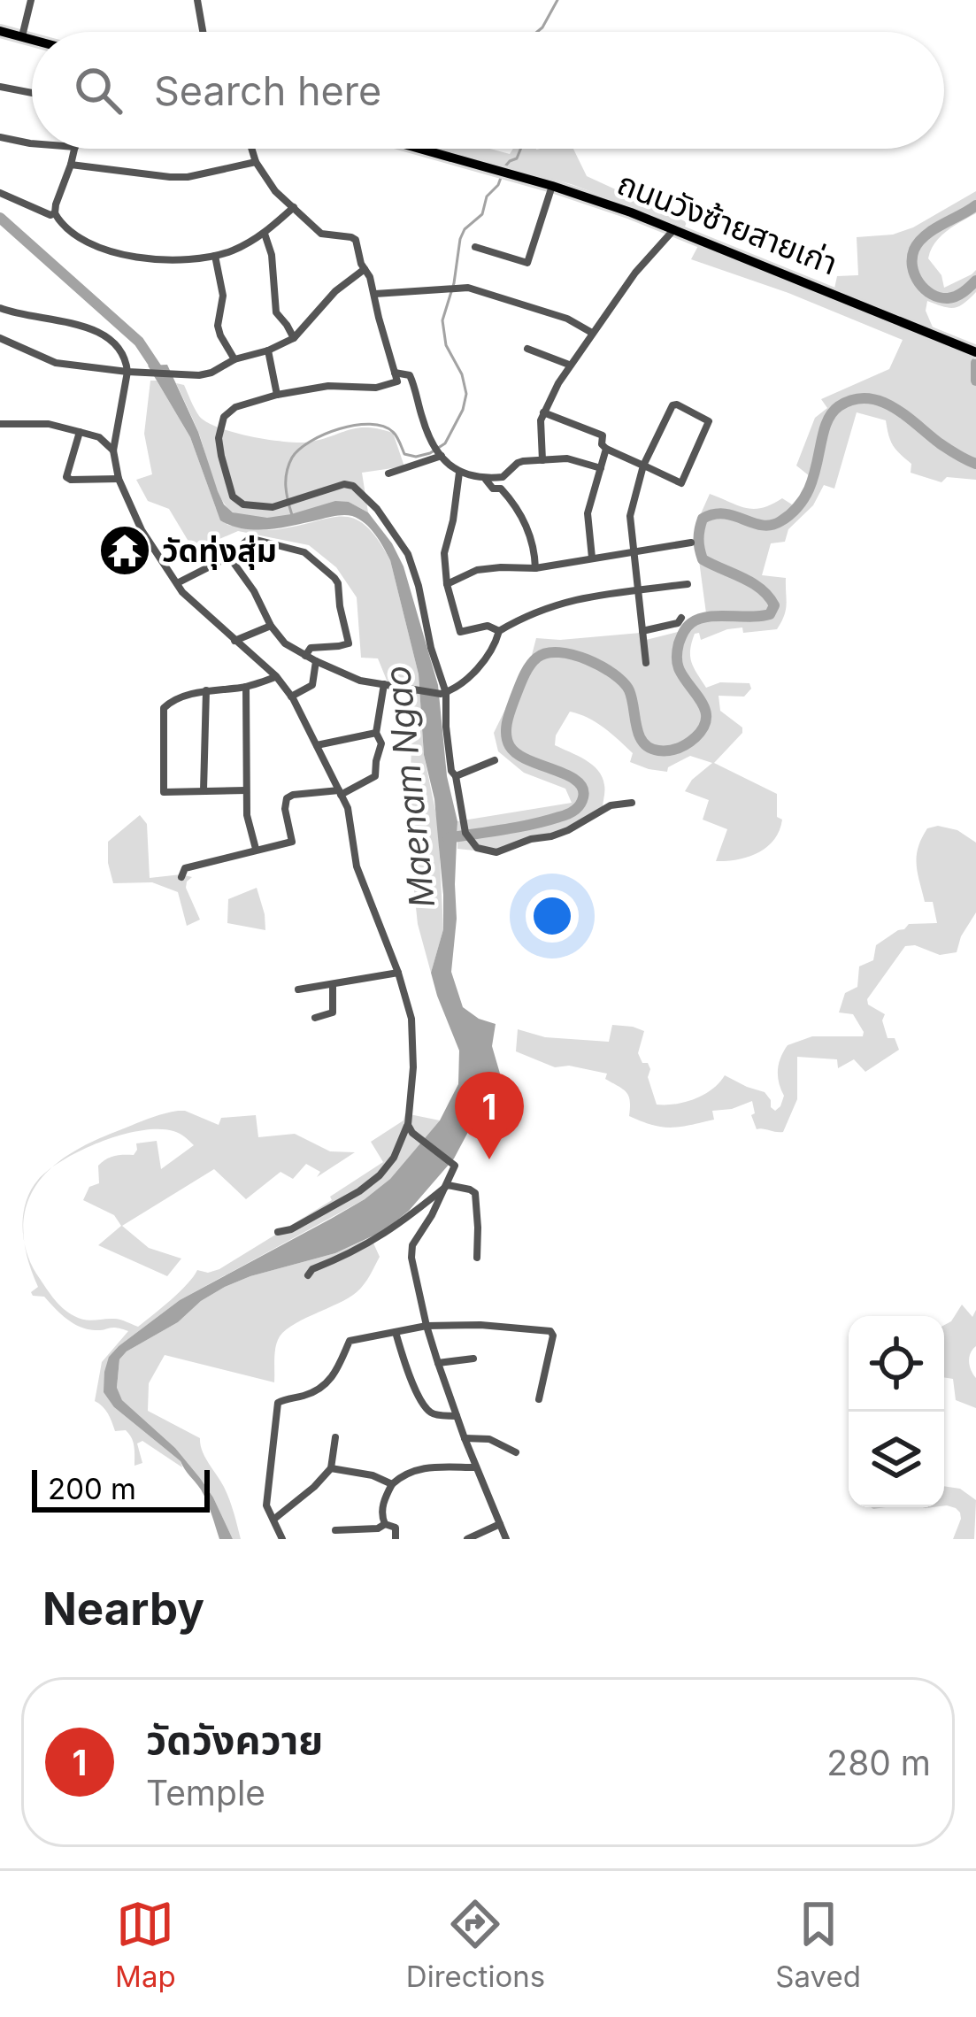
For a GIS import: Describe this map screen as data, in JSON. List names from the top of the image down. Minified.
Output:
{"streets":{"main road":["ถนนวังซ้ายสายเก่า"]},"water":["Maenam Ngao"],"places":{"temple":["วัดทุ่งสุ่ม"]},"scale_bar":"200 m","page":{"search":"Search here","pins":"1","scale":"200 m","heading":"Nearby","list":[{"mark":"1","name":"วัดวังควาย","note":"Temple","value":"280 m"}],"nav":["Map","Directions","Saved"]}}
